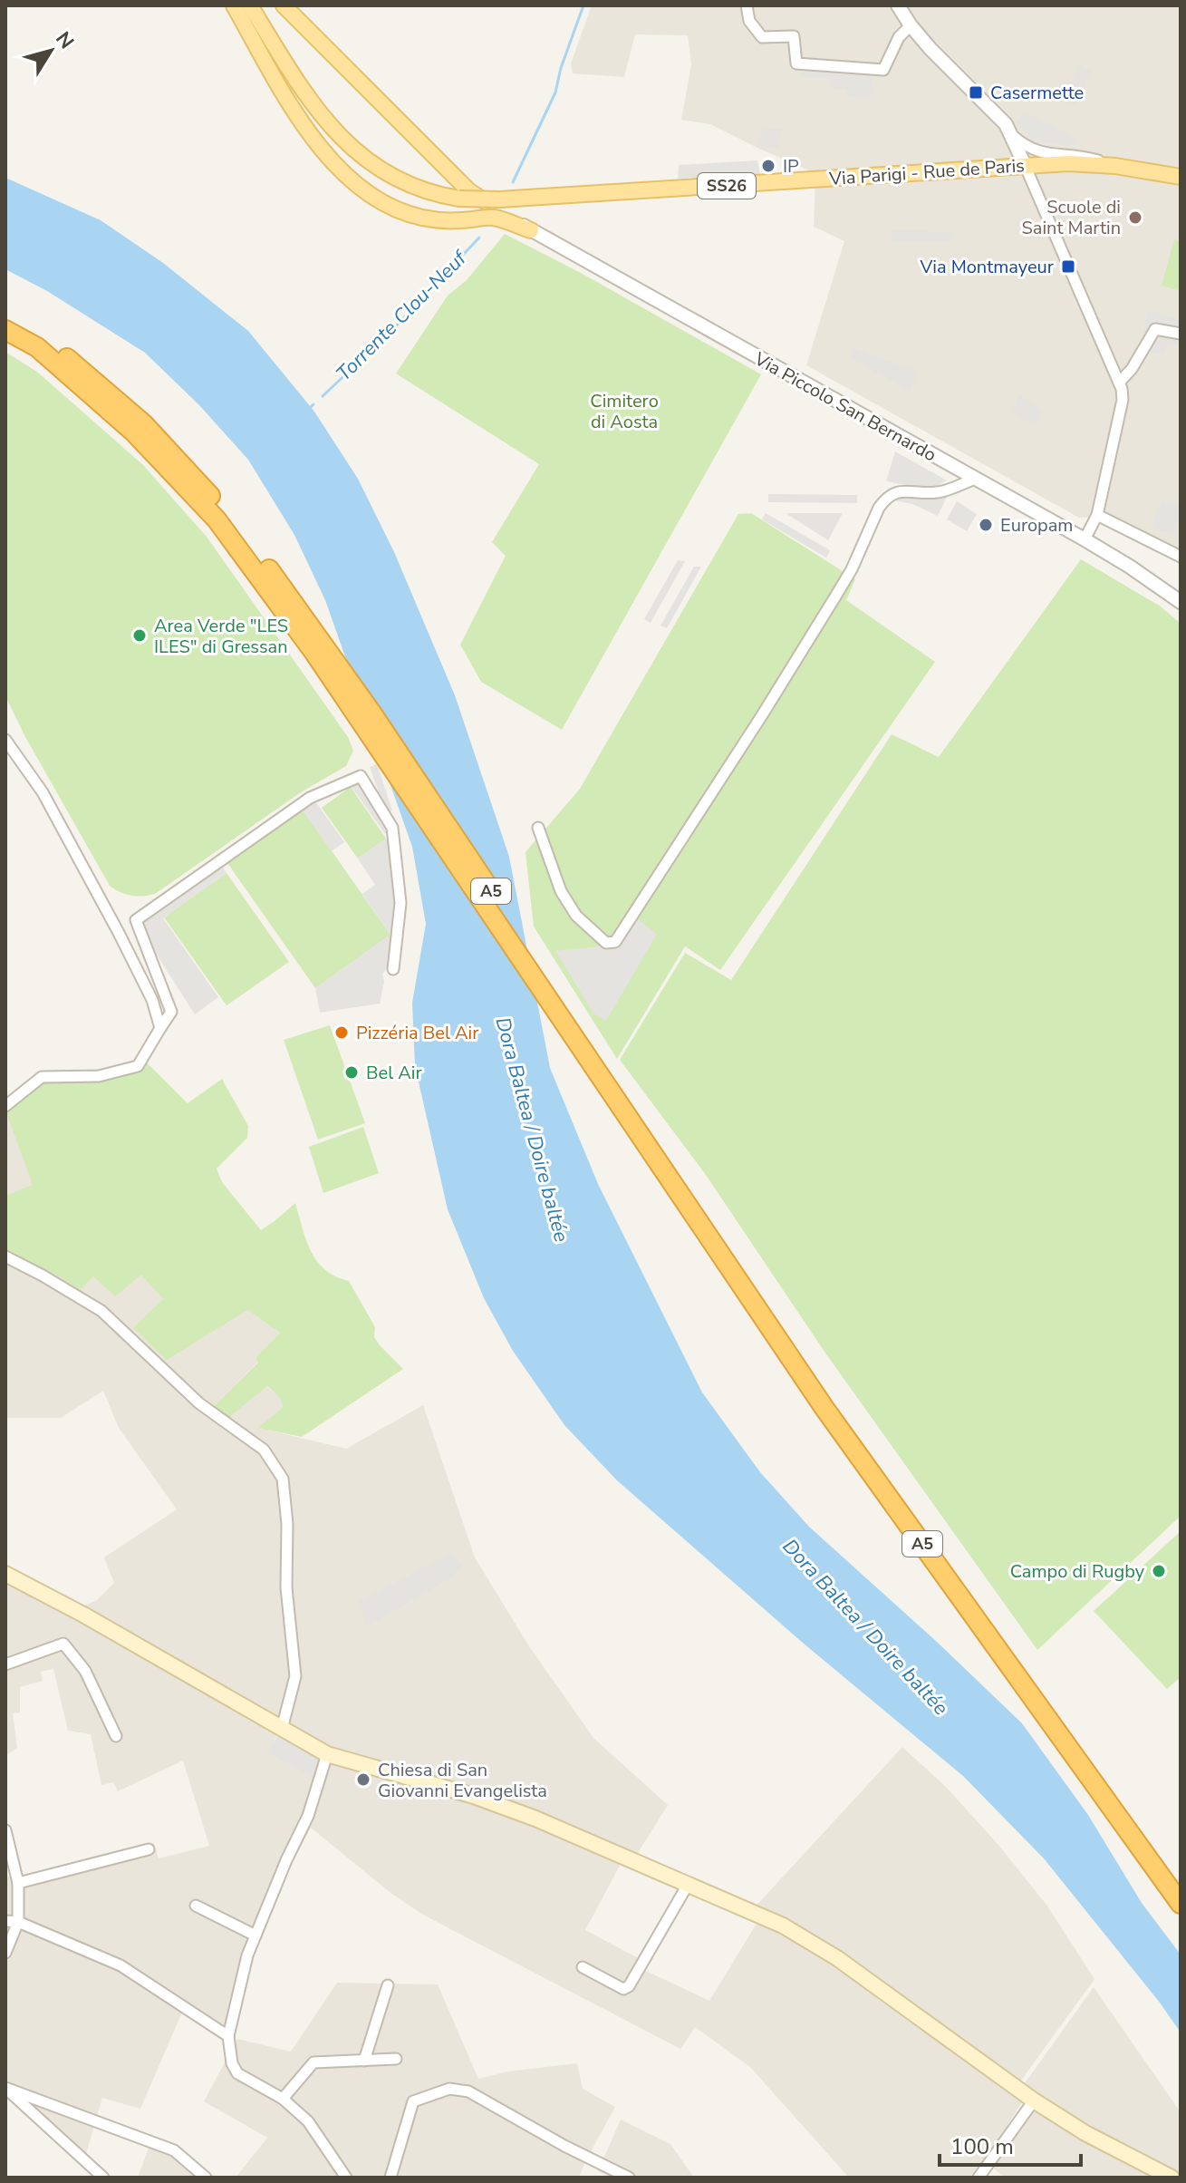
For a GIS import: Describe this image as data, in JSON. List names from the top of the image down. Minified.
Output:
{"streets":{"highway":["A5"],"main road":["Via Parigi - Rue de Paris","SS26"],"street":["Via Piccolo San Bernardo"]},"water":["Torrente Clou-Neuf","Dora Baltea / Doire baltée"],"parks":["Cimitero di Aosta"],"places":{"transit":["Casermette","Via Montmayeur"],"other":["IP","Scuole di Saint Martin","Europam","Area Verde \"LES ILES\" di Gressan","Pizzéria Bel Air","Bel Air","Campo di Rugby","Chiesa di San Giovanni Evangelista"]},"scale_bar":"100 m","north":"top right"}
